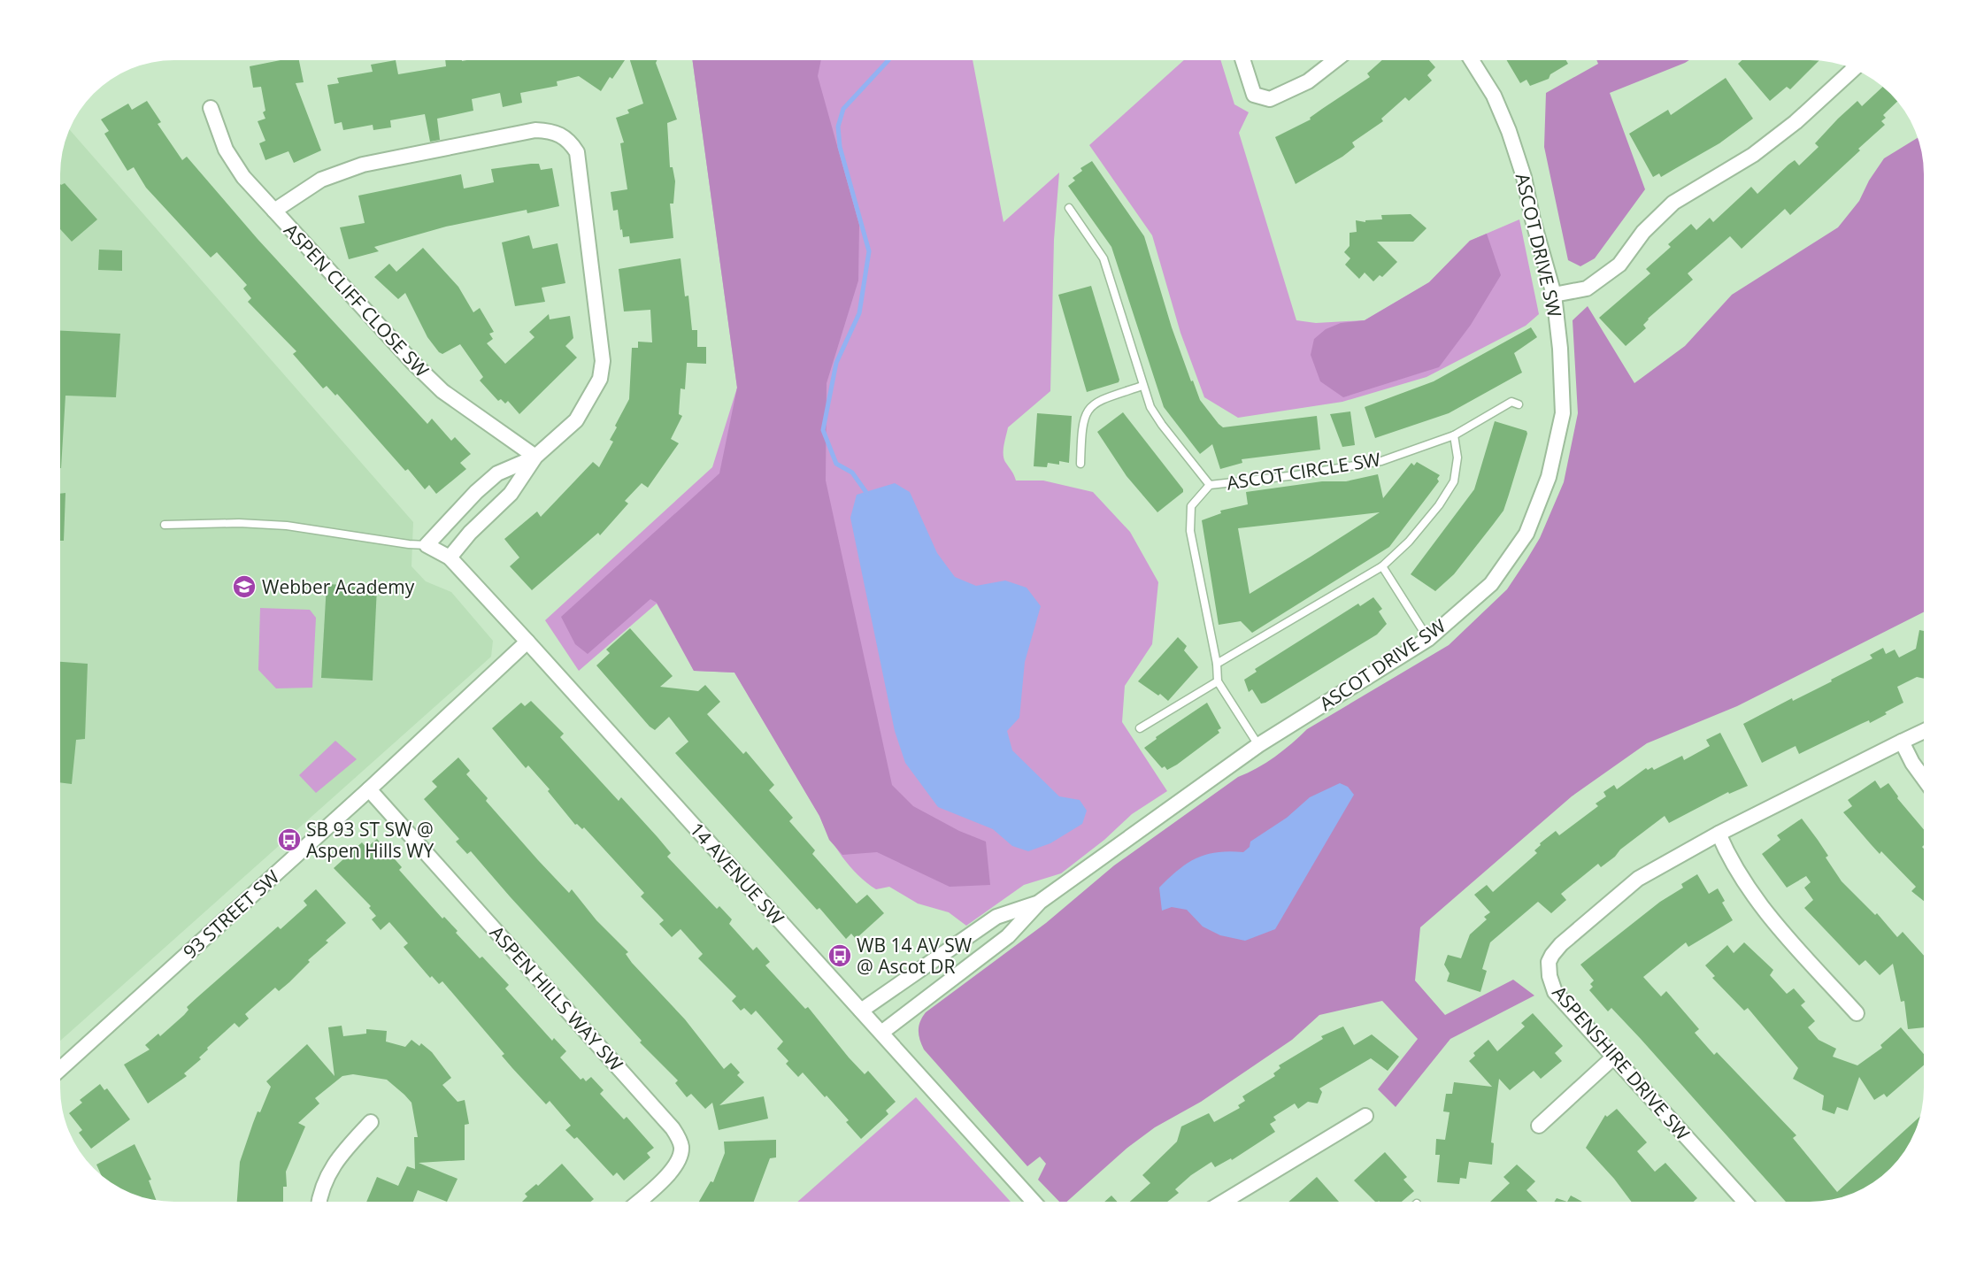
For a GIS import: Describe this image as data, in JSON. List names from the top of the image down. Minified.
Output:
{"streets":{"street":["ASCOT DRIVE SW","ASPEN CLIFF CLOSE SW","14 AVENUE SW","93 STREET SW","ASPEN HILLS WAY SW","ASPENSHIRE DRIVE SW"],"lane":["ASCOT CIRCLE SW"]},"crossings":[["ASCOT DRIVE SW","ASCOT CIRCLE SW"],["ASCOT DRIVE SW","14 AVENUE SW"],["ASPEN CLIFF CLOSE SW","14 AVENUE SW"],["14 AVENUE SW","93 STREET SW"],["93 STREET SW","ASPEN HILLS WAY SW"]],"places":{"school or university":["Webber Academy"],"bus stop":["SB 93 ST SW @ Aspen Hills WY","WB 14 AV SW @ Ascot DR"]}}
